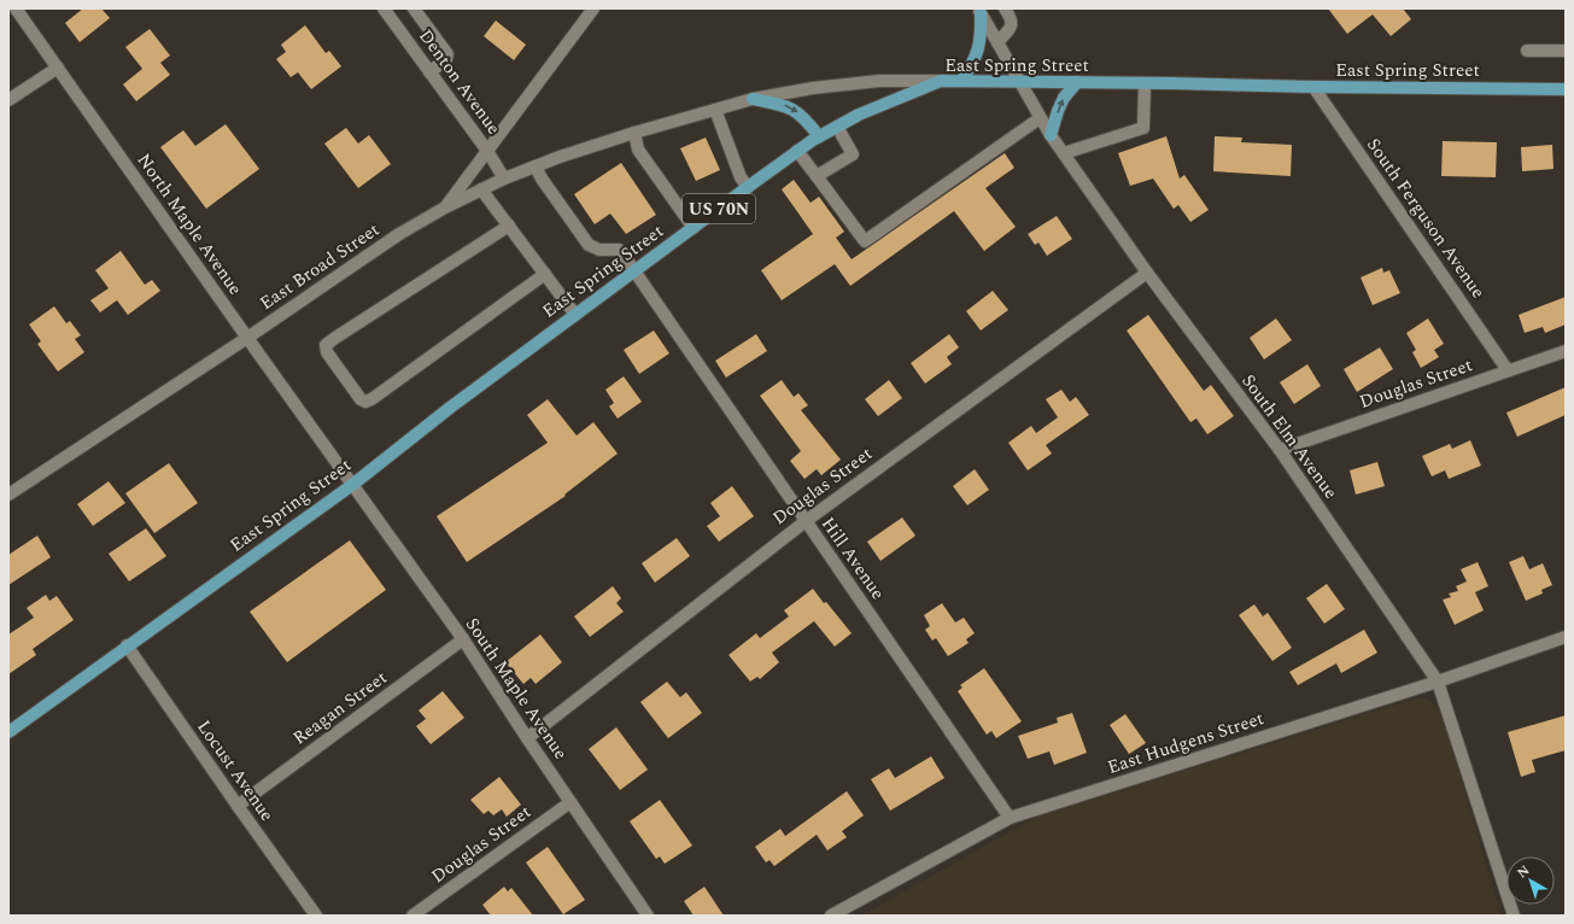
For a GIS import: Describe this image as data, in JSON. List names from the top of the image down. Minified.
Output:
{"streets":{"main road":["East Spring Street","US 70N"],"street":["Denton Avenue","South Ferguson Avenue","North Maple Avenue","East Broad Street","Douglas Street","South Elm Avenue","Hill Avenue","South Maple Avenue","Reagan Street","East Hudgens Street","Locust Avenue"]},"crossings":[["East Spring Street","South Ferguson Avenue"],["East Spring Street","North Maple Avenue"],["East Spring Street","South Elm Avenue"],["East Spring Street","Hill Avenue"],["East Spring Street","South Maple Avenue"],["East Spring Street","Locust Avenue"],["Denton Avenue","East Broad Street"],["South Ferguson Avenue","Douglas Street"],["North Maple Avenue","East Broad Street"],["North Maple Avenue","South Maple Avenue"],["Douglas Street","South Elm Avenue"],["Douglas Street","Hill Avenue"],["Douglas Street","South Maple Avenue"],["South Elm Avenue","East Hudgens Street"],["Hill Avenue","East Hudgens Street"],["South Maple Avenue","Reagan Street"],["Reagan Street","Locust Avenue"]],"north":"top left"}
